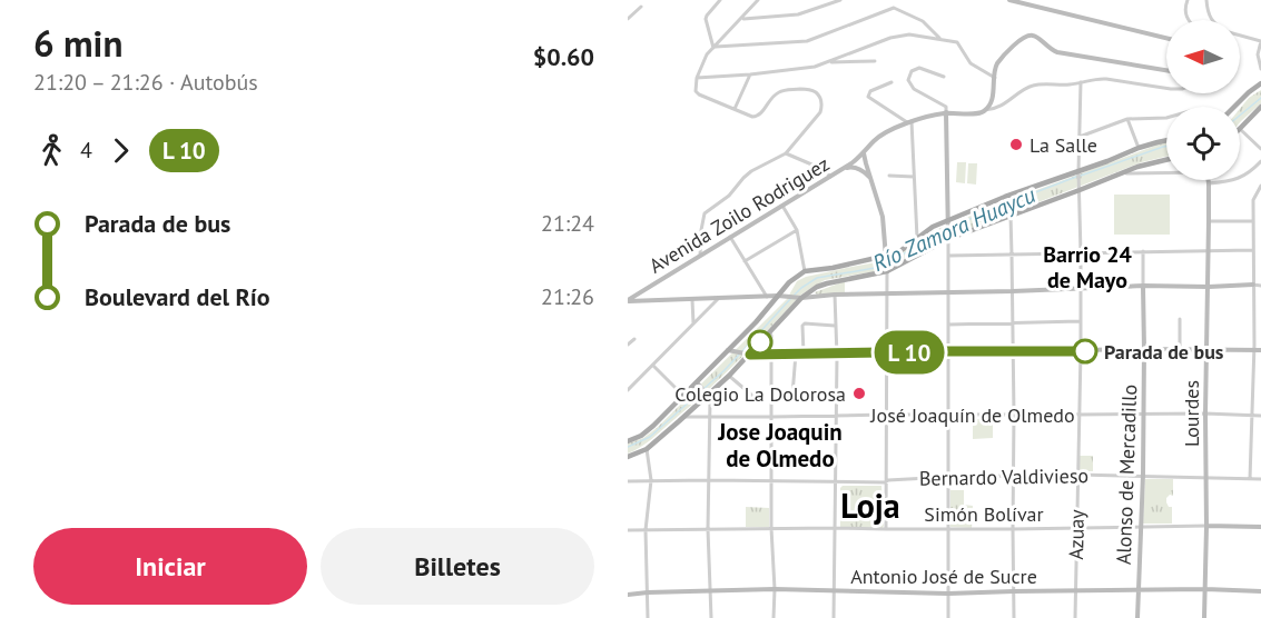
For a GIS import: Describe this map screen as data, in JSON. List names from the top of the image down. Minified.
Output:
{"streets":{"street":["Avenida Zoilo Rodriguez","Lourdes","José Joaquín de Olmedo","Alonso de Mercadillo","Bernardo Valdivieso","Simón Bolívar","Azuay","Antonio José de Sucre"]},"crossings":[["Lourdes","José Joaquín de Olmedo"],["Lourdes","Bernardo Valdivieso"],["Lourdes","Simón Bolívar"],["Lourdes","Antonio José de Sucre"],["José Joaquín de Olmedo","Alonso de Mercadillo"],["José Joaquín de Olmedo","Azuay"],["Alonso de Mercadillo","Bernardo Valdivieso"],["Alonso de Mercadillo","Simón Bolívar"],["Alonso de Mercadillo","Antonio José de Sucre"],["Bernardo Valdivieso","Azuay"],["Simón Bolívar","Azuay"],["Azuay","Antonio José de Sucre"]],"districts":["Barrio 24 de Mayo","Jose Joaquin de Olmedo","Loja"],"water":["Río Zamora Huaycu"],"places":["La Salle","Parada de bus","Colegio La Dolorosa"],"north":"left","page":{"heading":["6 min","21:20 – 21:26 · Autobús","$0.60"],"on_map":"L 10","legs":["4","L 10"],"list":[{"name":"Parada de bus","value":"21:24"},{"name":"Boulevard del Río","value":"21:26"}],"buttons":["Iniciar","Billetes"]}}
